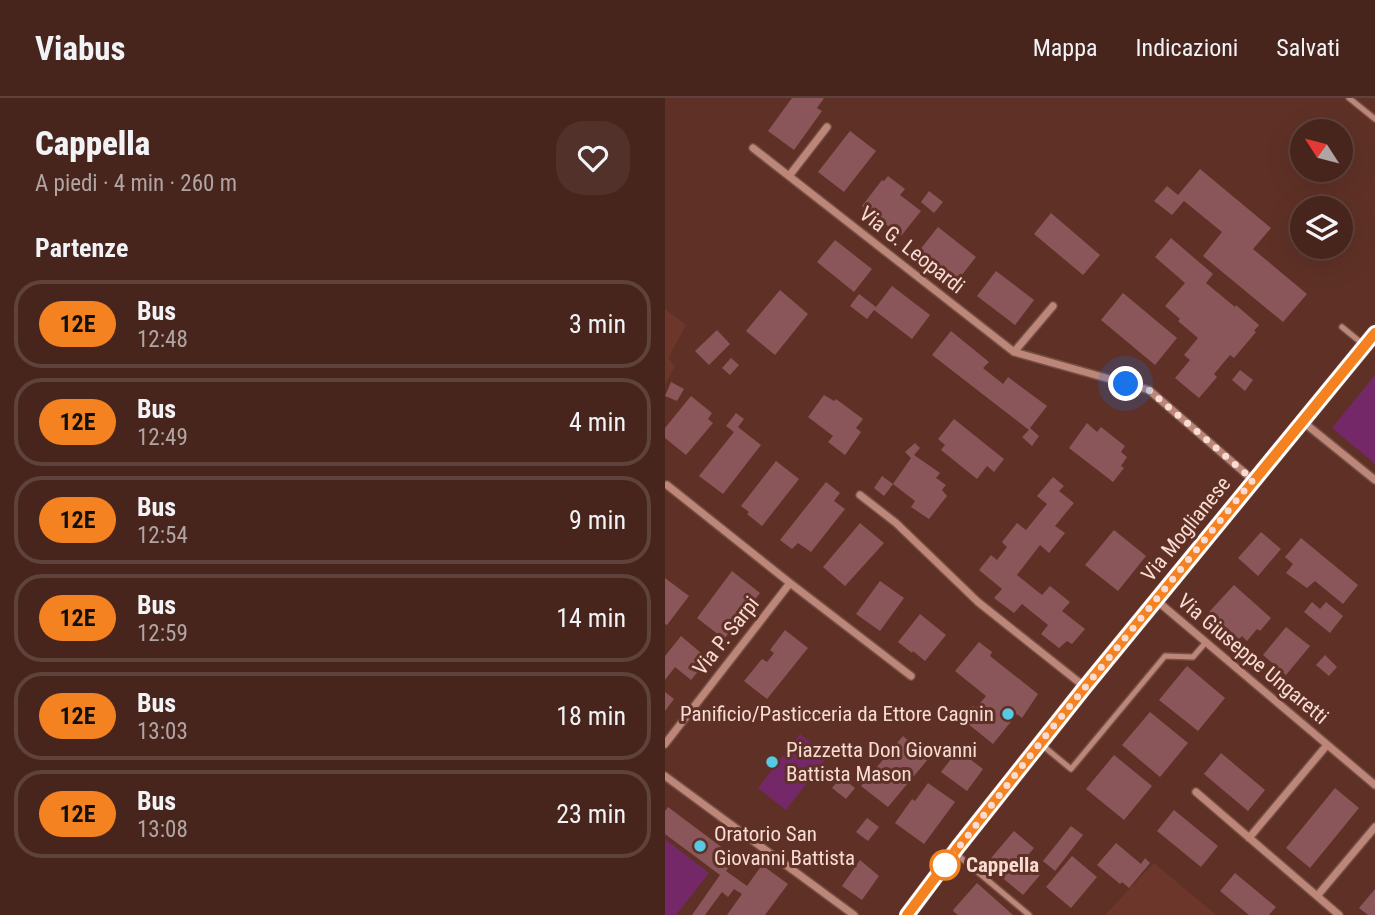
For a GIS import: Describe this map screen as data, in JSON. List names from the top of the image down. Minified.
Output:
{"streets":{"main road":["Via Moglianese"],"street":["Via G. Leopardi","Via P. Sarpi","Via Giuseppe Ungaretti"]},"crossings":[["Via G. Leopardi","Via Moglianese"],["Via Moglianese","Via Giuseppe Ungaretti"]],"places":["Panificio/Pasticceria da Ettore Cagnin","Piazzetta Don Giovanni Battista Mason","Oratorio San Giovanni Battista","Cappella"],"lines":["bus line 12E"],"north":"top left","page":{"header":"Viabus","nav":["Mappa","Indicazioni","Salvati"],"heading":[["Cappella","A piedi · 4 min · 260 m"],"Partenze"],"list":[{"mark":"12E","name":"Bus","note":"12:48","value":"3 min"},{"mark":"12E","name":"Bus","note":"12:49","value":"4 min"},{"mark":"12E","name":"Bus","note":"12:54","value":"9 min"},{"mark":"12E","name":"Bus","note":"12:59","value":"14 min"},{"mark":"12E","name":"Bus","note":"13:03","value":"18 min"},{"mark":"12E","name":"Bus","note":"13:08","value":"23 min"}]}}
